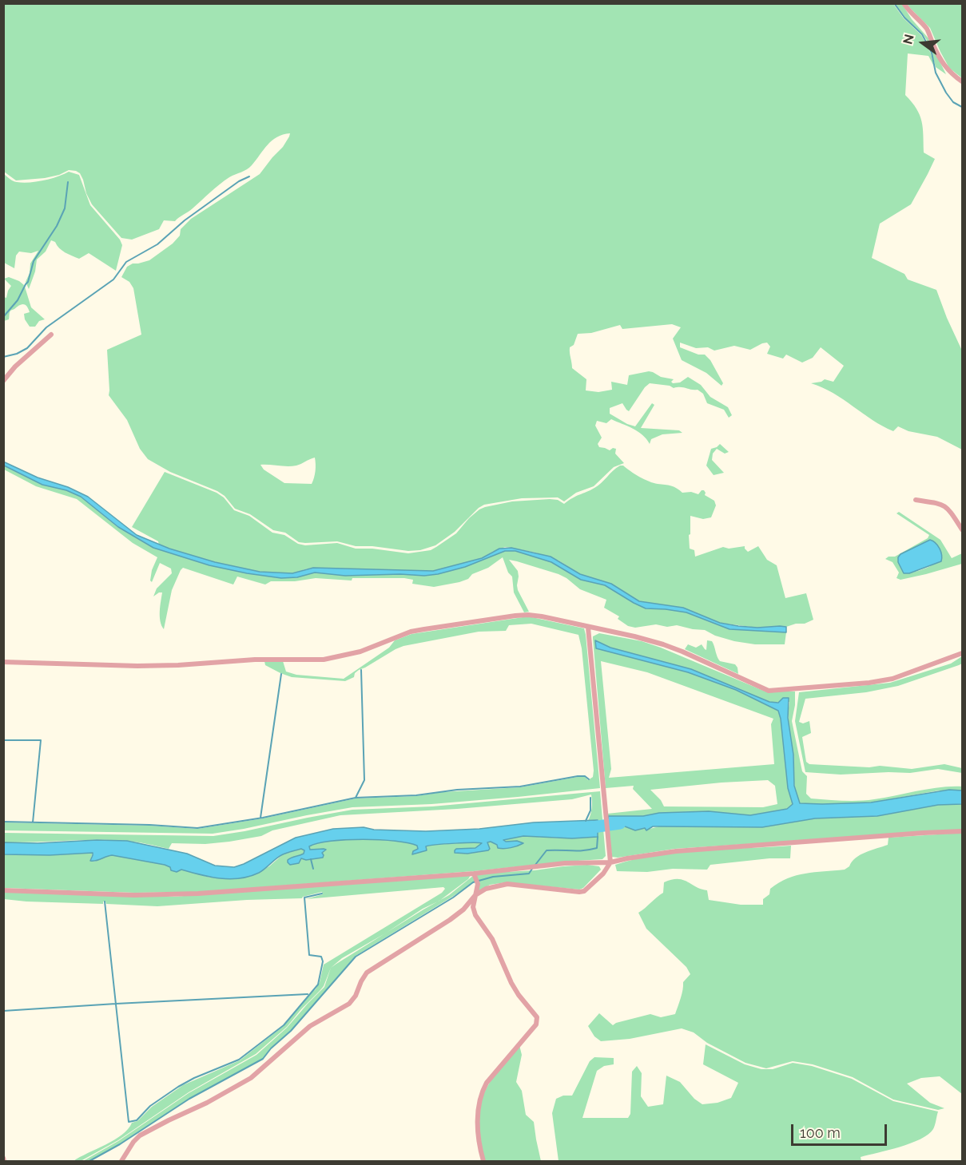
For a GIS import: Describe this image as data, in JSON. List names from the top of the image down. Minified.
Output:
{"scale_bar":"100 m","north":"left"}
